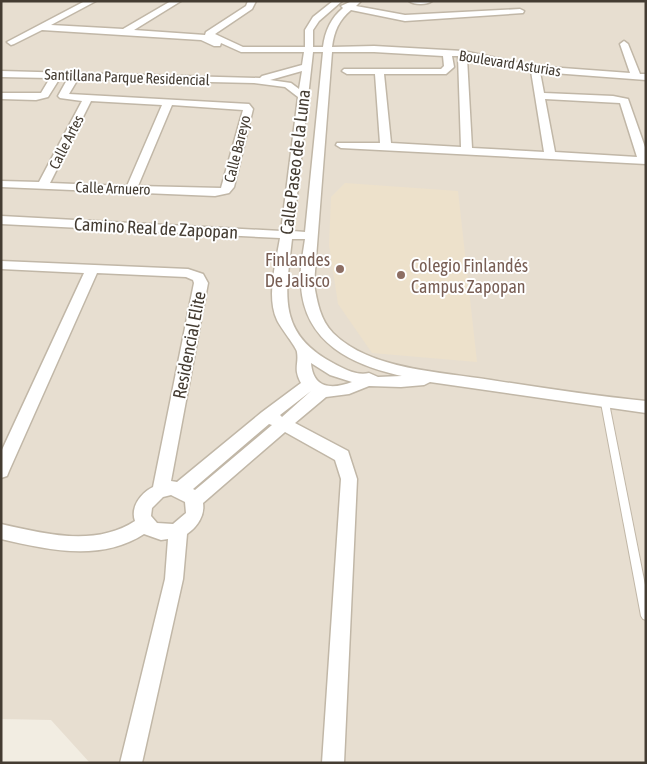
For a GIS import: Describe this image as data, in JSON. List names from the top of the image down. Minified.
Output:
{"streets":{"street":["Boulevard Asturias","Santillana Parque Residencial","Calle Artes","Calle Bareyo","Calle Paseo de la Luna","Calle Arnuero","Camino Real de Zapopan","Residencial Elite"]},"crossings":[["Boulevard Asturias","Calle Paseo de la Luna"],["Calle Artes","Calle Arnuero"],["Calle Bareyo","Calle Arnuero"],["Calle Paseo de la Luna","Camino Real de Zapopan"]],"places":["Finlandes De Jalisco","Colegio Finlandés Campus Zapopan"]}
